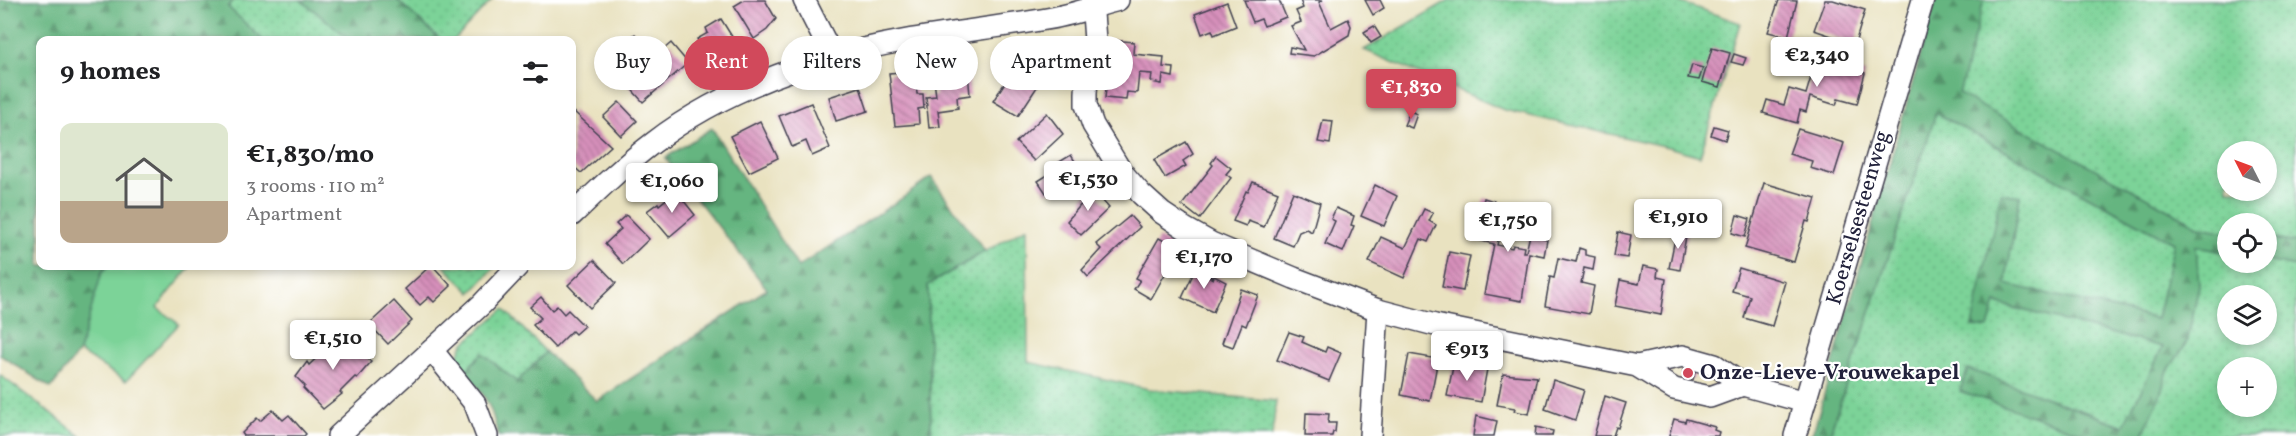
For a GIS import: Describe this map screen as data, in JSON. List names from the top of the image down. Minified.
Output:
{"streets":{"street":["Koerselsesteenweg"]},"places":["Onze-Lieve-Vrouwekapel"],"north":"top left","page":{"chip":["Buy","Rent","Filters","New","Apartment"],"heading":"9 homes","price":["€2,340","€1,830","€1,530","€1,060","€1,910","€1,750","€1,170","€1,510","€913"],"list":[{"name":"€1,830/mo","note":"3 rooms · 110 m² · Apartment"}],"map_buttons":"+"}}
